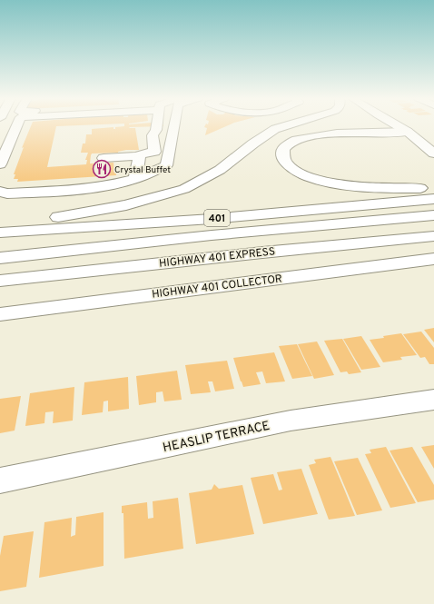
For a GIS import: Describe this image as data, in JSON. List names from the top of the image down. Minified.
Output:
{"streets":{"main road":["401","HIGHWAY 401 EXPRESS","HIGHWAY 401 COLLECTOR","HEASLIP TERRACE"]},"places":{"restaurant":["Crystal Buffet"]}}
